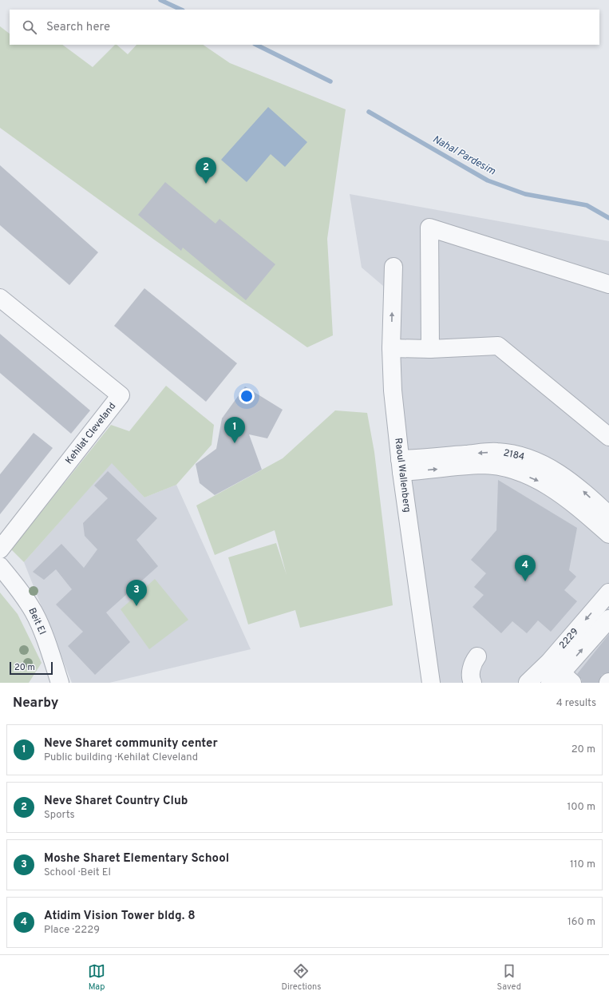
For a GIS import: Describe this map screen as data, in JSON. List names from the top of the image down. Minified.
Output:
{"streets":{"street":["Kehilat Cleveland","2184","Raoul Wallenberg","Beit El","2229"]},"crossings":[["2184","Raoul Wallenberg"]],"water":["Nahal Pardesim"],"scale_bar":"20 m","page":{"search":"Search here","pins":["2","1","4","3"],"scale":"20 m","heading":["Nearby","4 results"],"list":[{"mark":"1","name":"Neve Sharet community center","note":"Public building · Kehilat Cleveland","value":"20 m"},{"mark":"2","name":"Neve Sharet Country Club","note":"Sports","value":"100 m"},{"mark":"3","name":"Moshe Sharet Elementary School","note":"School · Beit El","value":"110 m"},{"mark":"4","name":"Atidim Vision Tower bldg. 8","note":"Place · 2229","value":"160 m"}],"nav":["Map","Directions","Saved"]}}
